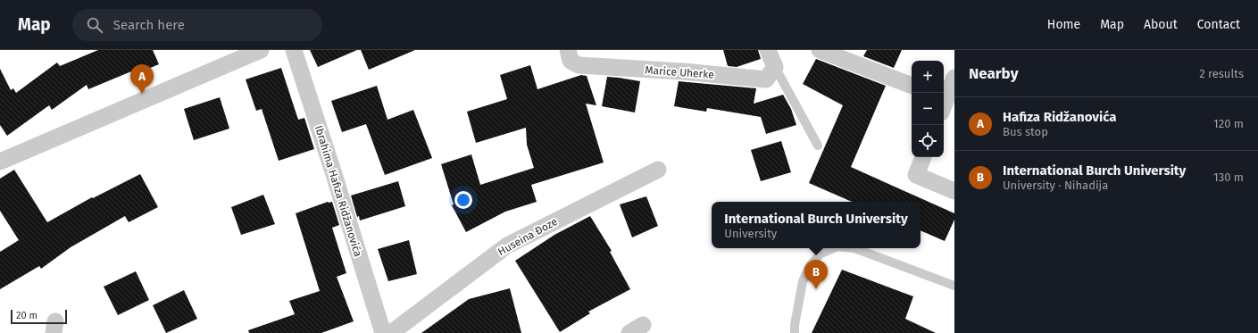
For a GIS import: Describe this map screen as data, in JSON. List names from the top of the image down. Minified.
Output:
{"streets":{"street":["Marice Uherke","Ibrahima Hafiza Ridžanovića","Huseina Đoze"]},"scale_bar":"20 m","page":{"header":"Map","search":"Search here","nav":["Home","Map","About","Contact"],"heading":["Nearby","2 results"],"map_buttons":["+","−"],"pins":["A","B"],"list":[{"mark":"A","name":"Hafiza Ridžanovića","note":"Bus stop","value":"120 m"},{"mark":"B","name":"International Burch University","note":"University · Nihadija","value":"130 m"}],"popup":["International Burch University","University"],"scale":"20 m"}}
